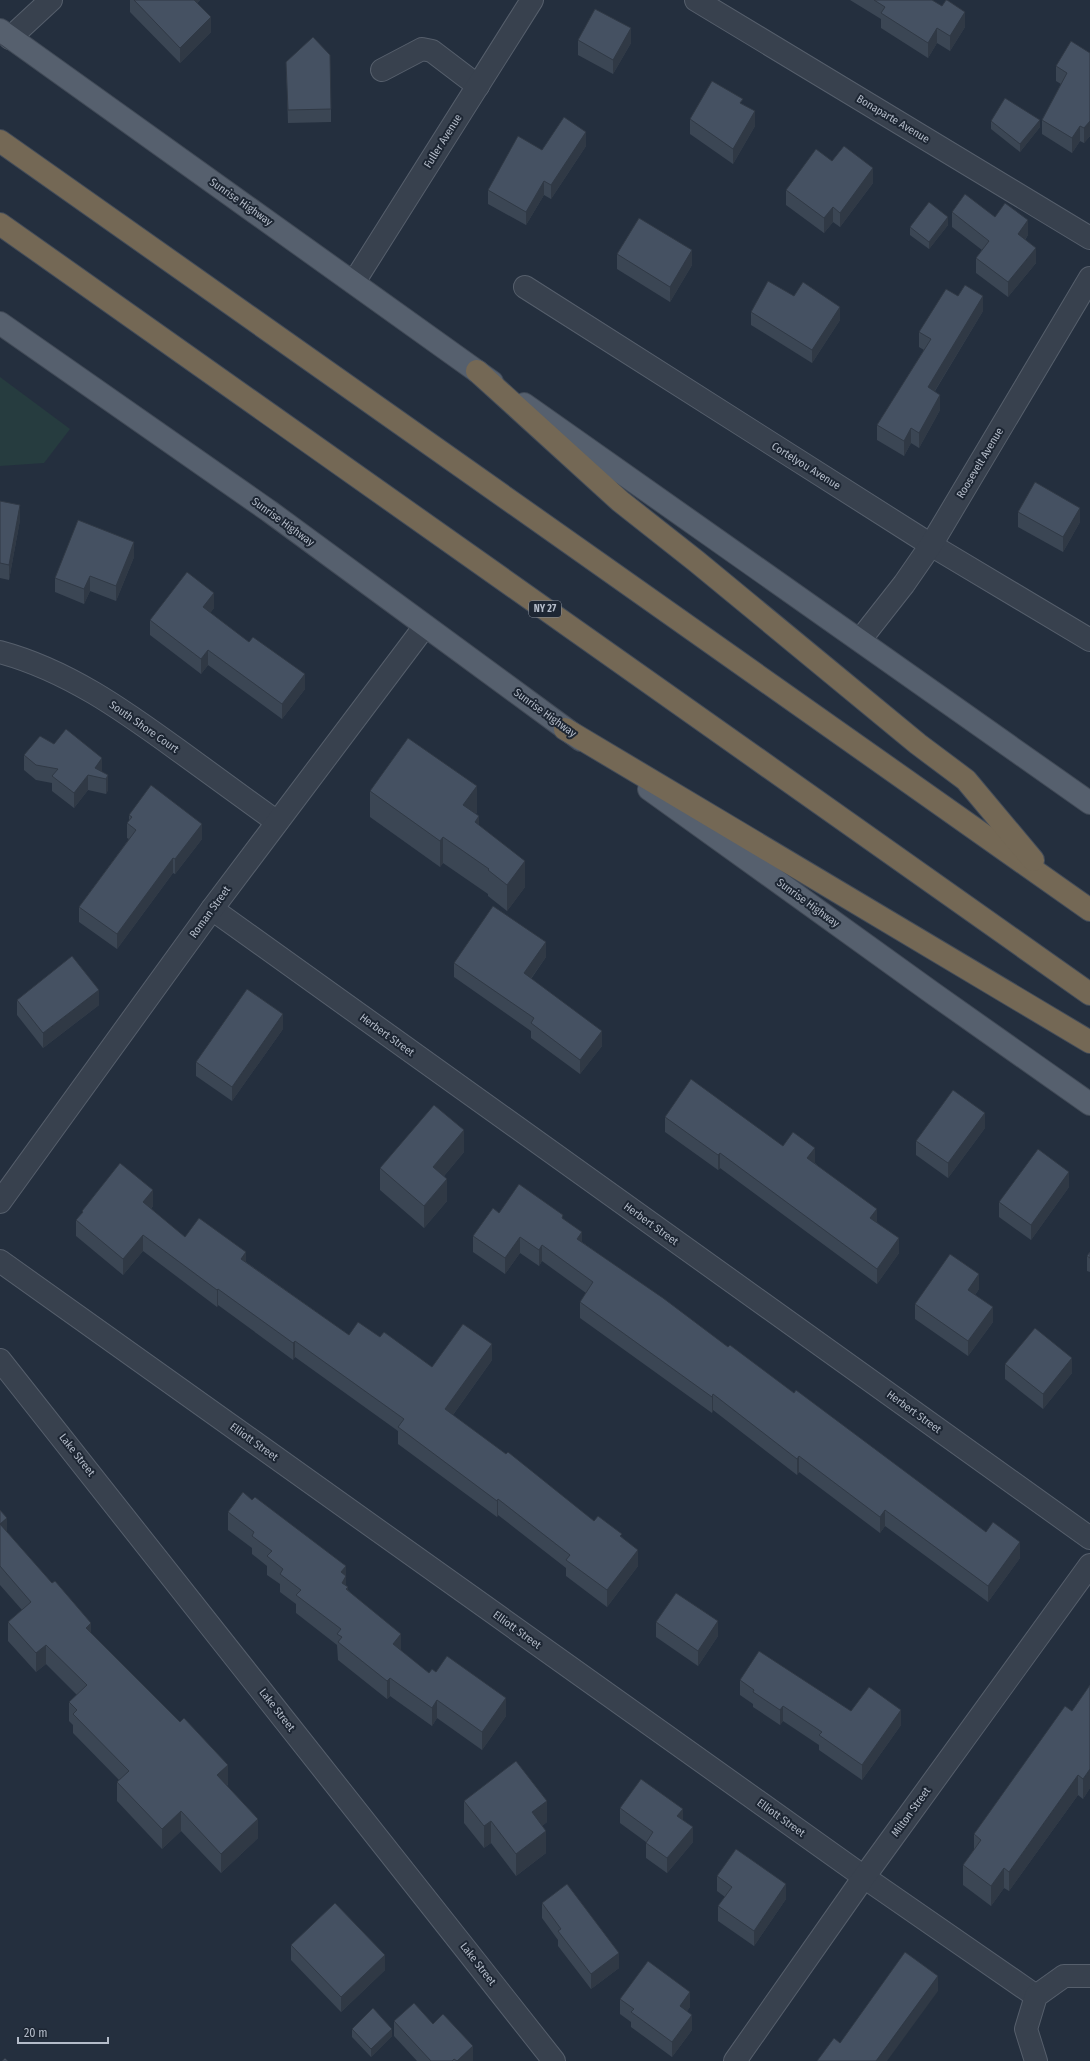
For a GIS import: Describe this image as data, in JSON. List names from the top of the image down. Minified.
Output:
{"streets":{"highway":["NY 27"],"main road":["Sunrise Highway"],"street":["Bonaparte Avenue","Fuller Avenue","Roosevelt Avenue","Cortelyou Avenue","South Shore Court","Roman Street","Herbert Street","Elliott Street","Lake Street","Milton Street"]},"crossings":[["Fuller Avenue","Sunrise Highway"],["Sunrise Highway","Roosevelt Avenue"],["Sunrise Highway","Roman Street"],["Roosevelt Avenue","Cortelyou Avenue"],["South Shore Court","Roman Street"],["Roman Street","Herbert Street"],["Elliott Street","Milton Street"]],"scale_bar":"20 m"}
